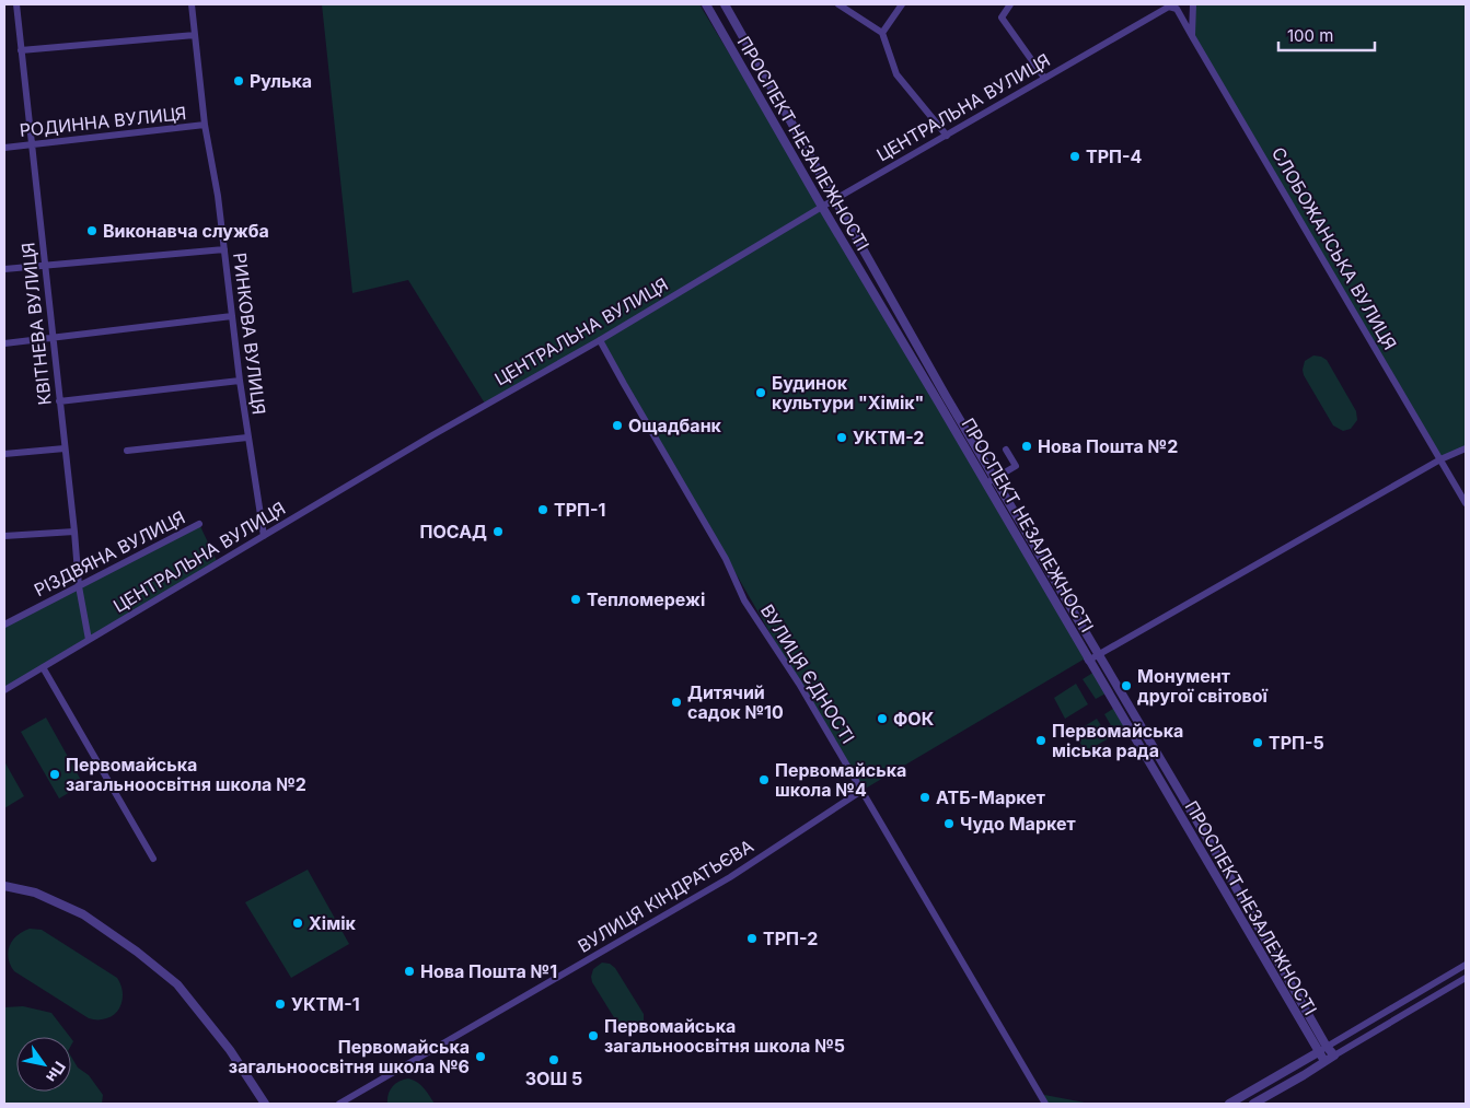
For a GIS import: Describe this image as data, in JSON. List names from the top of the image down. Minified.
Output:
{"streets":{"street":["ЦЕНТРАЛЬНА ВУЛИЦЯ","РОДИННА ВУЛИЦЯ","ПРОСПЕКТ НЕЗАЛЕЖНОСТІ","СЛОБОЖАНСЬКА ВУЛИЦЯ","КВІТНЕВА ВУЛИЦЯ","РИНКОВА ВУЛИЦЯ","РІЗДВЯНА ВУЛИЦЯ","ВУЛИЦЯ ЄДНОСТІ","ВУЛИЦЯ КІНДРАТЬЄВА"]},"crossings":[["ЦЕНТРАЛЬНА ВУЛИЦЯ","ПРОСПЕКТ НЕЗАЛЕЖНОСТІ"],["ЦЕНТРАЛЬНА ВУЛИЦЯ","СЛОБОЖАНСЬКА ВУЛИЦЯ"],["ЦЕНТРАЛЬНА ВУЛИЦЯ","КВІТНЕВА ВУЛИЦЯ"],["ЦЕНТРАЛЬНА ВУЛИЦЯ","РИНКОВА ВУЛИЦЯ"],["ЦЕНТРАЛЬНА ВУЛИЦЯ","ВУЛИЦЯ ЄДНОСТІ"],["РОДИННА ВУЛИЦЯ","КВІТНЕВА ВУЛИЦЯ"],["РОДИННА ВУЛИЦЯ","РИНКОВА ВУЛИЦЯ"],["КВІТНЕВА ВУЛИЦЯ","РІЗДВЯНА ВУЛИЦЯ"],["ВУЛИЦЯ ЄДНОСТІ","ВУЛИЦЯ КІНДРАТЬЄВА"]],"places":["Рулька","ТРП-4","Виконавча служба","Будинок культури \"Хімік\"","Ощадбанк","УКТМ-2","Нова Пошта №2","ТРП-1","ПОСАД","Тепломережі","Монумент другої світової","Дитячий садок №10","ФОК","Первомайська мiська рада","ТРП-5","Первомайська загальноосвітня школа №2","Первомайська школа №4","АТБ-Маркет","Чудо Маркет","Хімік","ТРП-2","Нова Пошта №1","УКТМ-1","Первомайська загальноосвітня школа №5","Первомайська загальноосвітня школа №6","ЗОШ 5"],"scale_bar":"100 m","north":"bottom right"}
